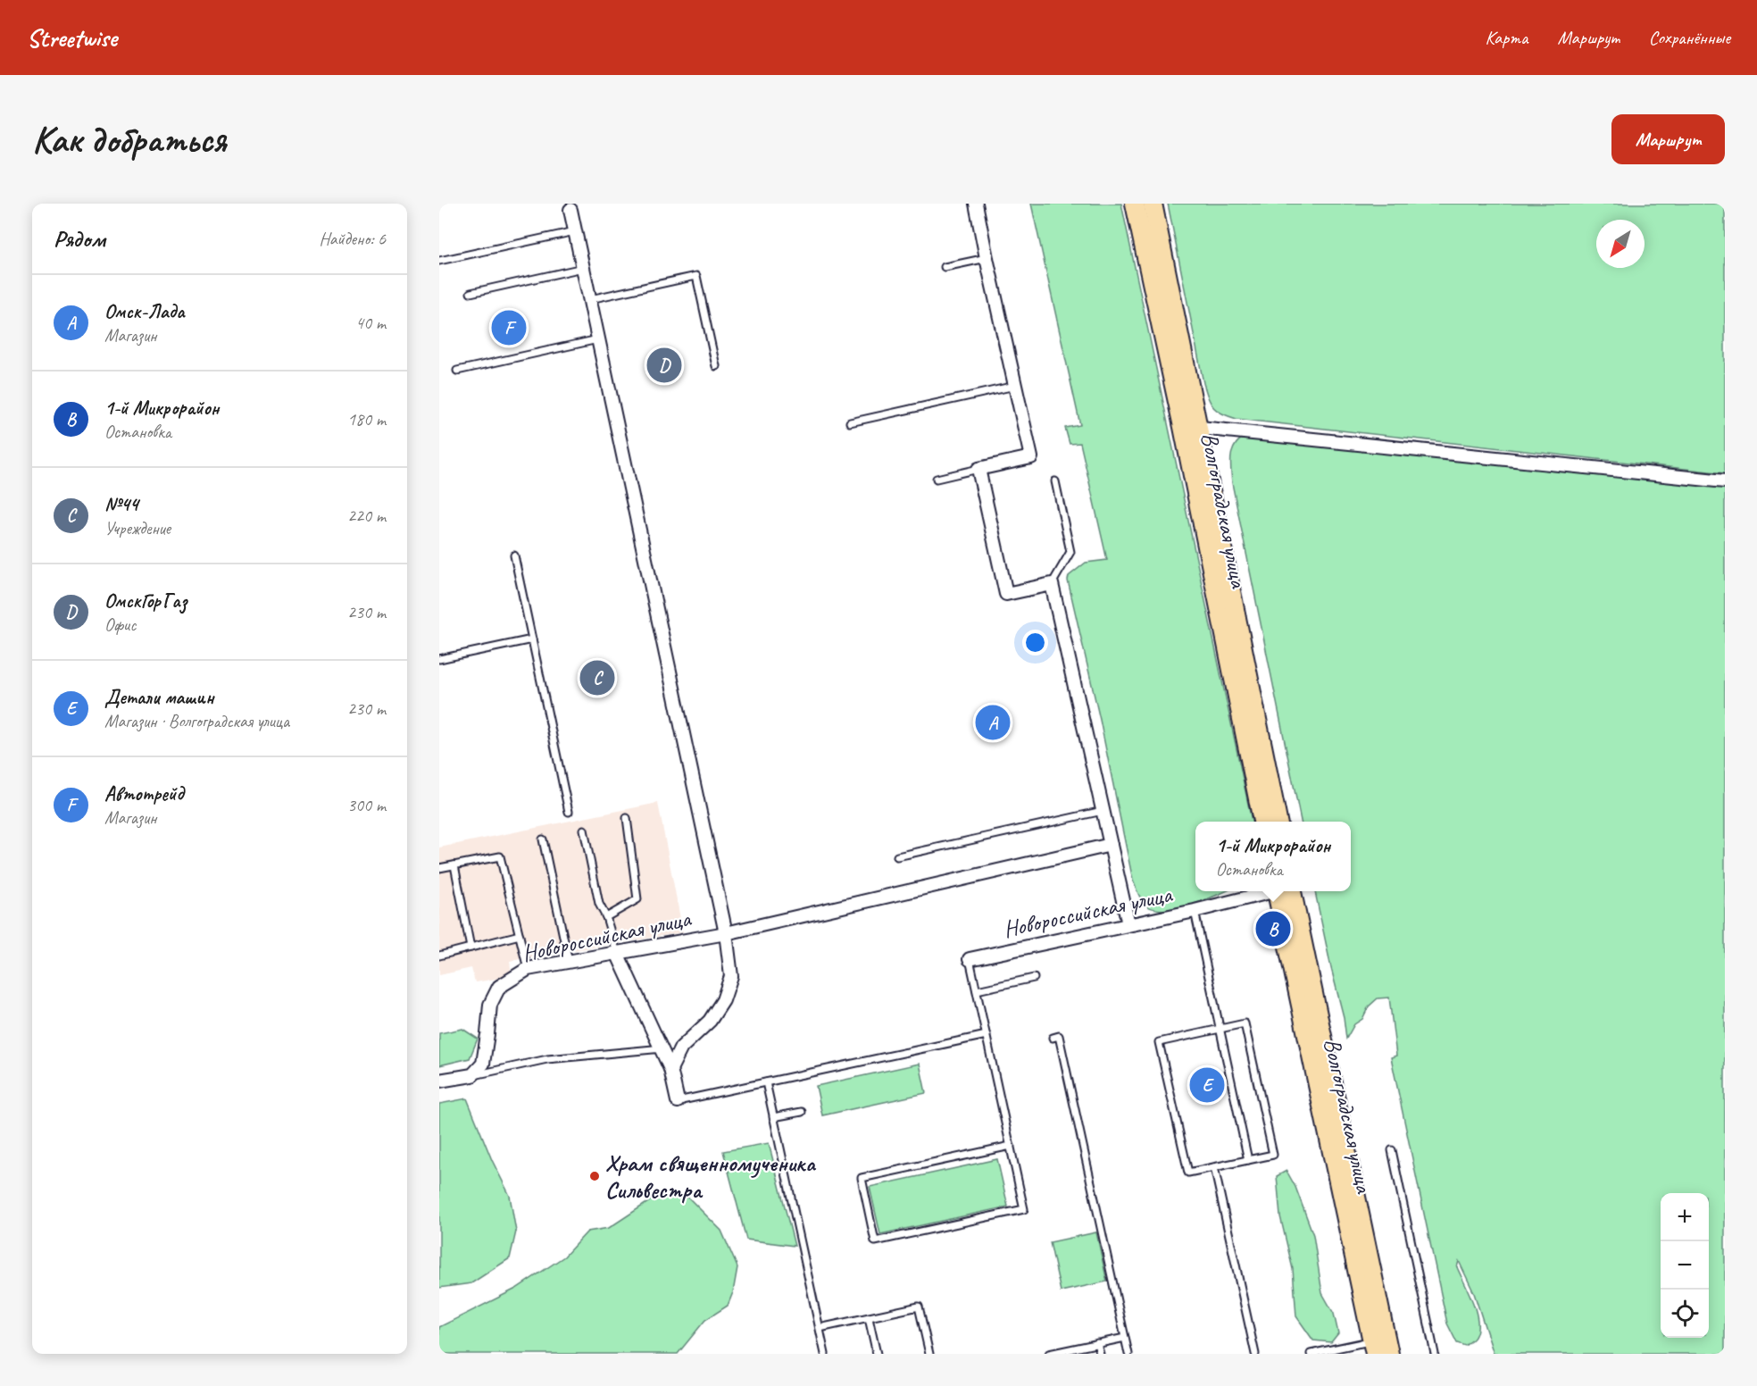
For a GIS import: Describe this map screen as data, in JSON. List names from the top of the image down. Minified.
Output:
{"streets":{"main road":["Волгоградская улица"],"street":["Новороссийская улица"]},"places":["Храм священномученика Сильвестра"],"north":"bottom left","page":{"header":"Streetwise","nav":["Карта","Маршрут","Сохранённые"],"buttons":"Маршрут","title":"Как добраться","heading":["Рядом","Найдено: 6"],"list":[{"mark":"A","name":"Омск-Лада","note":"Магазин","value":"40 m"},{"mark":"B","name":"1-й Микрорайон","note":"Остановка","value":"180 m"},{"mark":"C","name":"№44","note":"Учреждение","value":"220 m"},{"mark":"D","name":"ОмскГорГаз","note":"Офис","value":"230 m"},{"mark":"E","name":"Детали машин","note":"Магазин · Волгоградская улица","value":"230 m"},{"mark":"F","name":"Автотрейд","note":"Магазин","value":"300 m"}],"pins":["F","D","C","A","B","E"],"popup":["1-й Микрорайон","Остановка"],"map_buttons":["+","−"]}}
